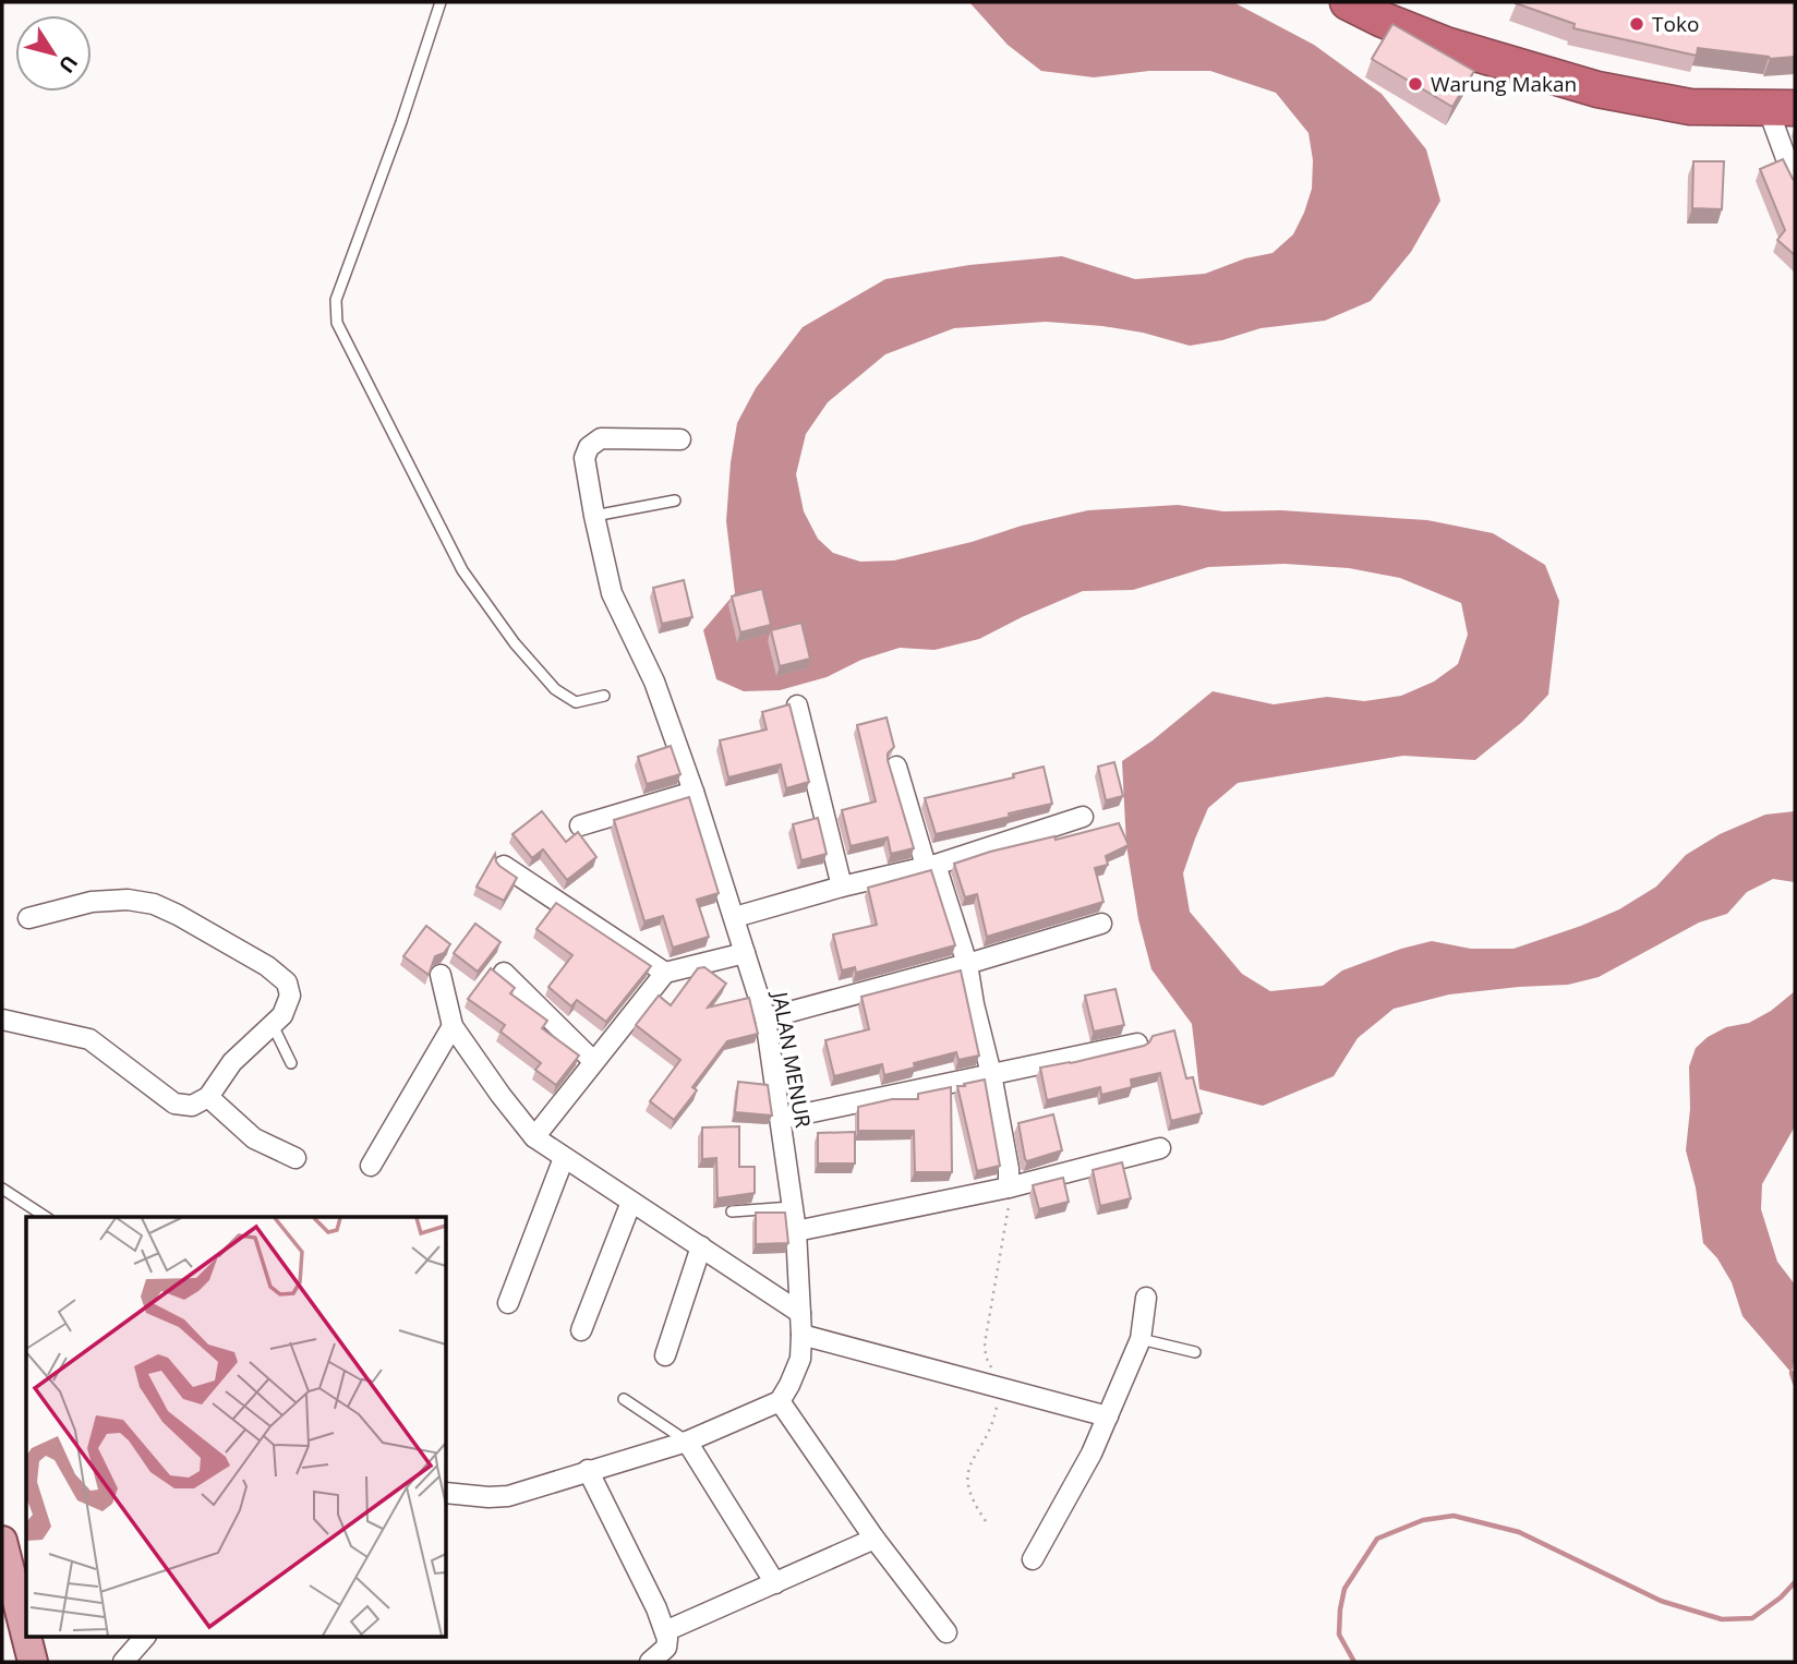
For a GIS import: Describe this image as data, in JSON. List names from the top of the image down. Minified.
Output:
{"streets":{"street":["JALAN MENUR"]},"places":["Toko","Warung Makan"],"north":"bottom right"}
